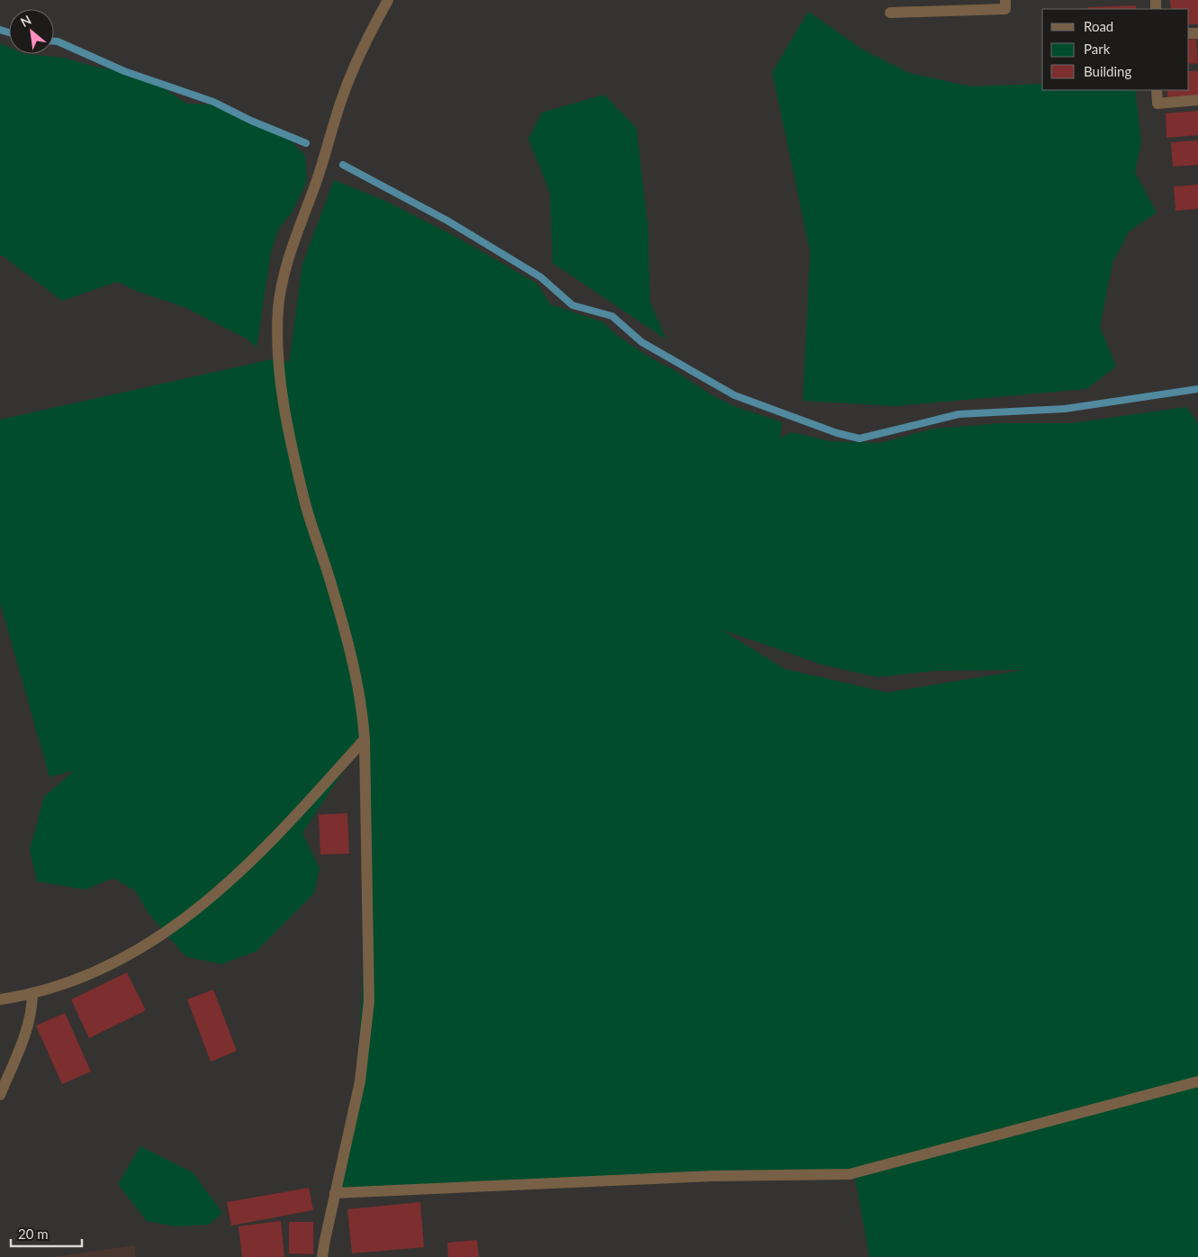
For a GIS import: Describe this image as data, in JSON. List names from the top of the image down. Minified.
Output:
{"legend":["Road","Park","Building"],"scale_bar":"20 m","north":"top left"}
